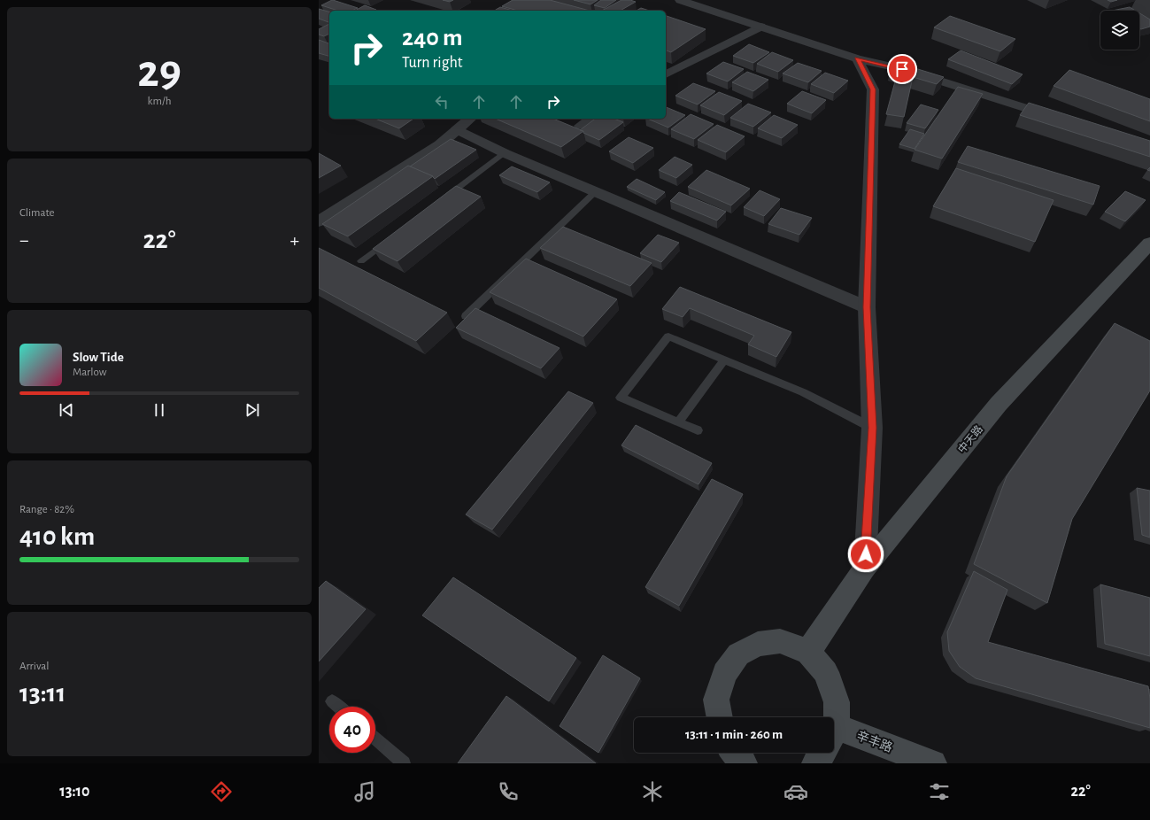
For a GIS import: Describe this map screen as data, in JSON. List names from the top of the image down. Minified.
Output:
{"streets":{"main road":["中天路","辛丰路"]},"page":{"tile":[["29","km/h"],"Climate",["Range · 82%","410 km"],["Arrival","13:11"]],"turn":["240 m","Turn right"],"heat":["−","22°","+"],"song":["Slow Tide","Marlow"],"limit":"40","trip":"13:11 · 1 min · 260 m","tabs":["13:10","22°"]}}
